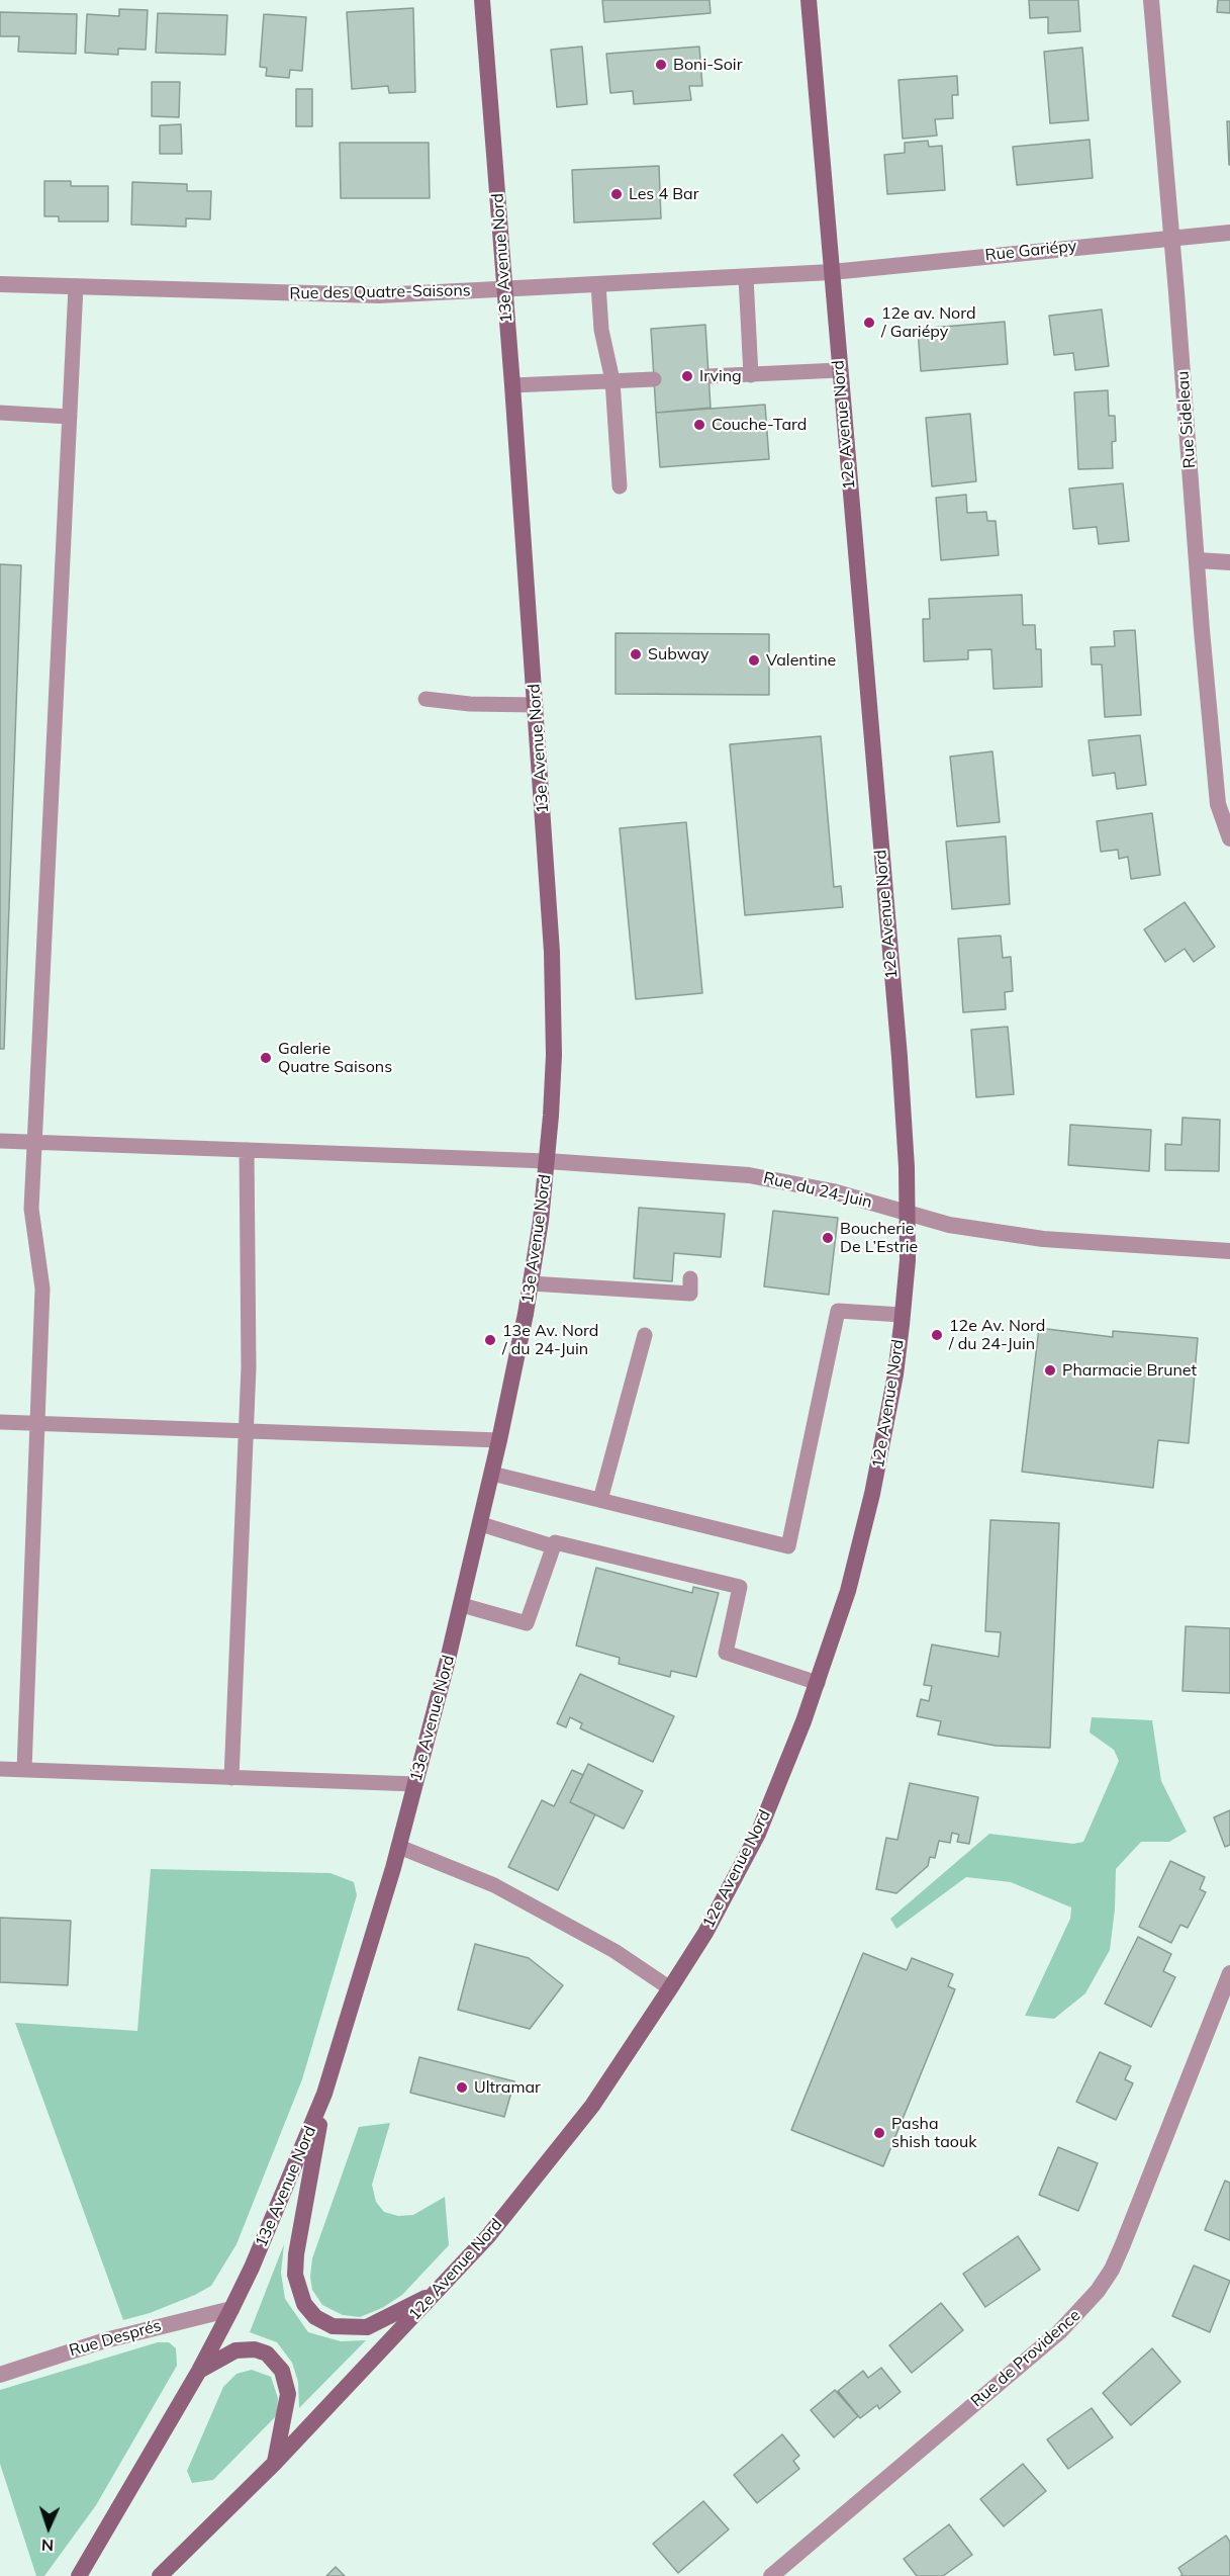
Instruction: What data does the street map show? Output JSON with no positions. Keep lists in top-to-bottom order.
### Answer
{
  "streets": {
    "main road": ["13e Avenue Nord", "12e Avenue Nord"],
    "street": [
      "Rue Gariépy",
      "Rue des Quatre-Saisons",
      "Rue Sideleau",
      "Rue du 24-Juin",
      "Rue Després",
      "Rue de Providence"
    ]
  },
  "crossings": [
    ["Rue Gariépy", "Rue des Quatre-Saisons"],
    ["Rue Gariépy", "Rue Sideleau"],
    ["Rue Gariépy", "12e Avenue Nord"],
    ["13e Avenue Nord", "Rue des Quatre-Saisons"],
    ["13e Avenue Nord", "Rue du 24-Juin"],
    ["13e Avenue Nord", "Rue Després"],
    ["Rue des Quatre-Saisons", "12e Avenue Nord"],
    ["12e Avenue Nord", "Rue du 24-Juin"]
  ],
  "places": [
    "Boni-Soir",
    "Les 4 Bar",
    "12e av. Nord / Gariépy",
    "Irving",
    "Couche-Tard",
    "Subway",
    "Valentine",
    "Galerie Quatre Saisons",
    "Boucherie De L’Estrie",
    "12e Av. Nord / du 24-Juin",
    "13e Av. Nord / du 24-Juin",
    "Pharmacie Brunet",
    "Ultramar",
    "Pasha shish taouk"
  ],
  "north": "bottom"
}
